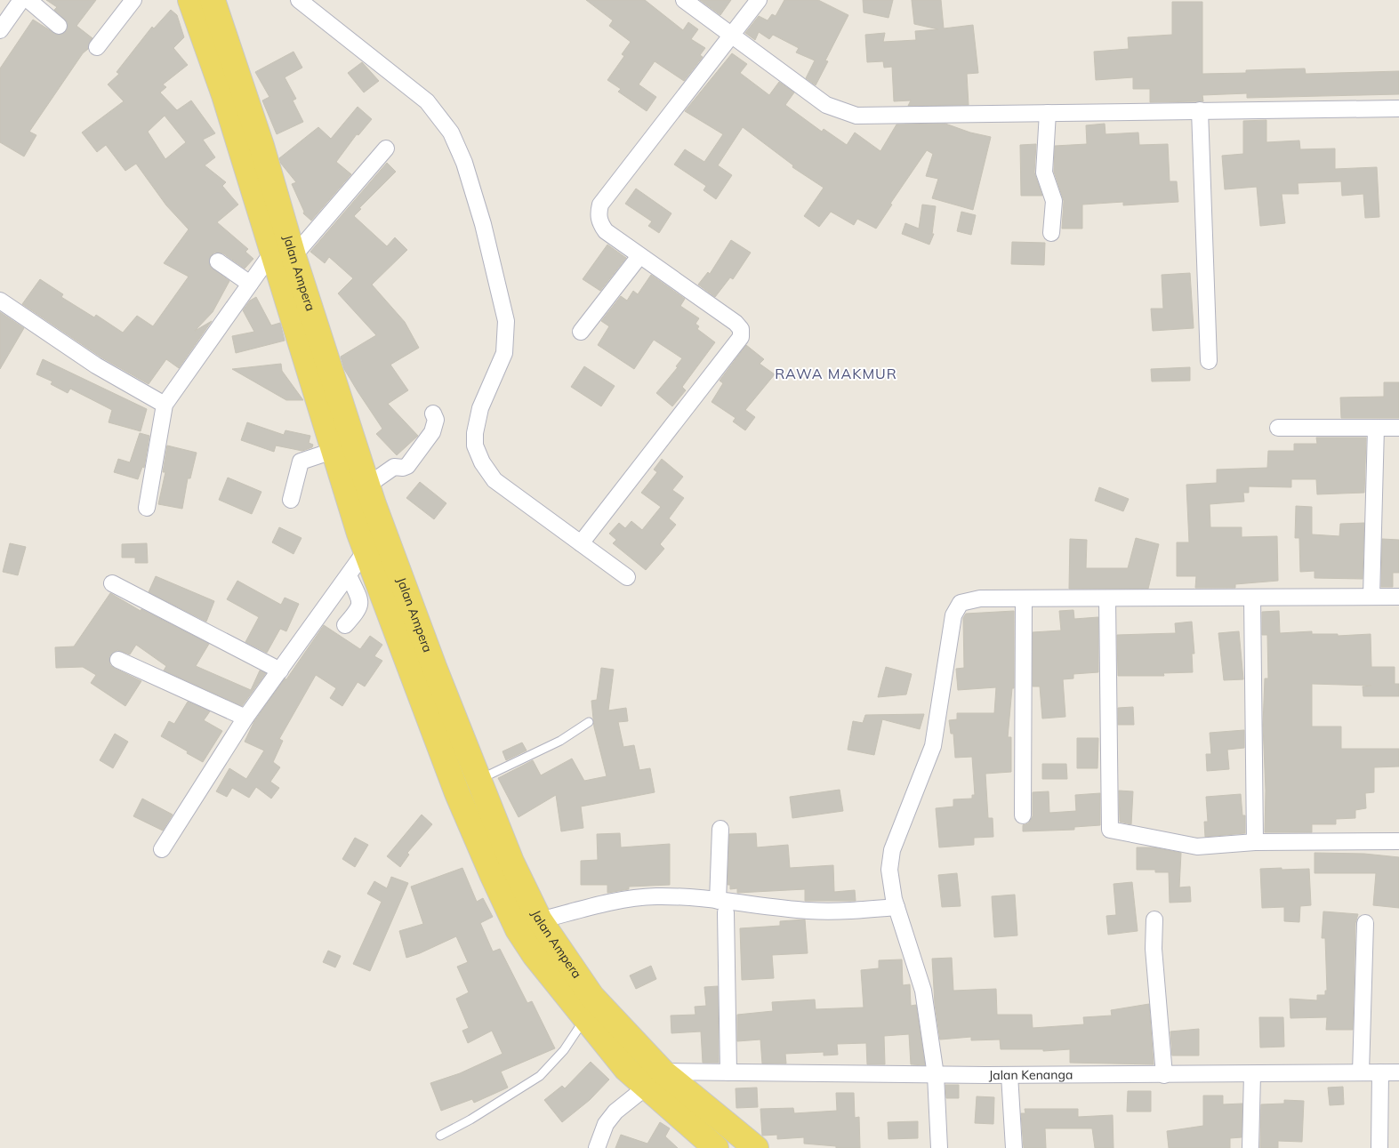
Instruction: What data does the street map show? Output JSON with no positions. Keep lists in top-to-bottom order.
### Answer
{
  "streets": {
    "main road": ["Jalan Ampera"],
    "street": ["Jalan Kenanga"]
  },
  "crossings": [
    ["Jalan Ampera", "Jalan Kenanga"]
  ],
  "districts": ["RAWA MAKMUR"]
}
